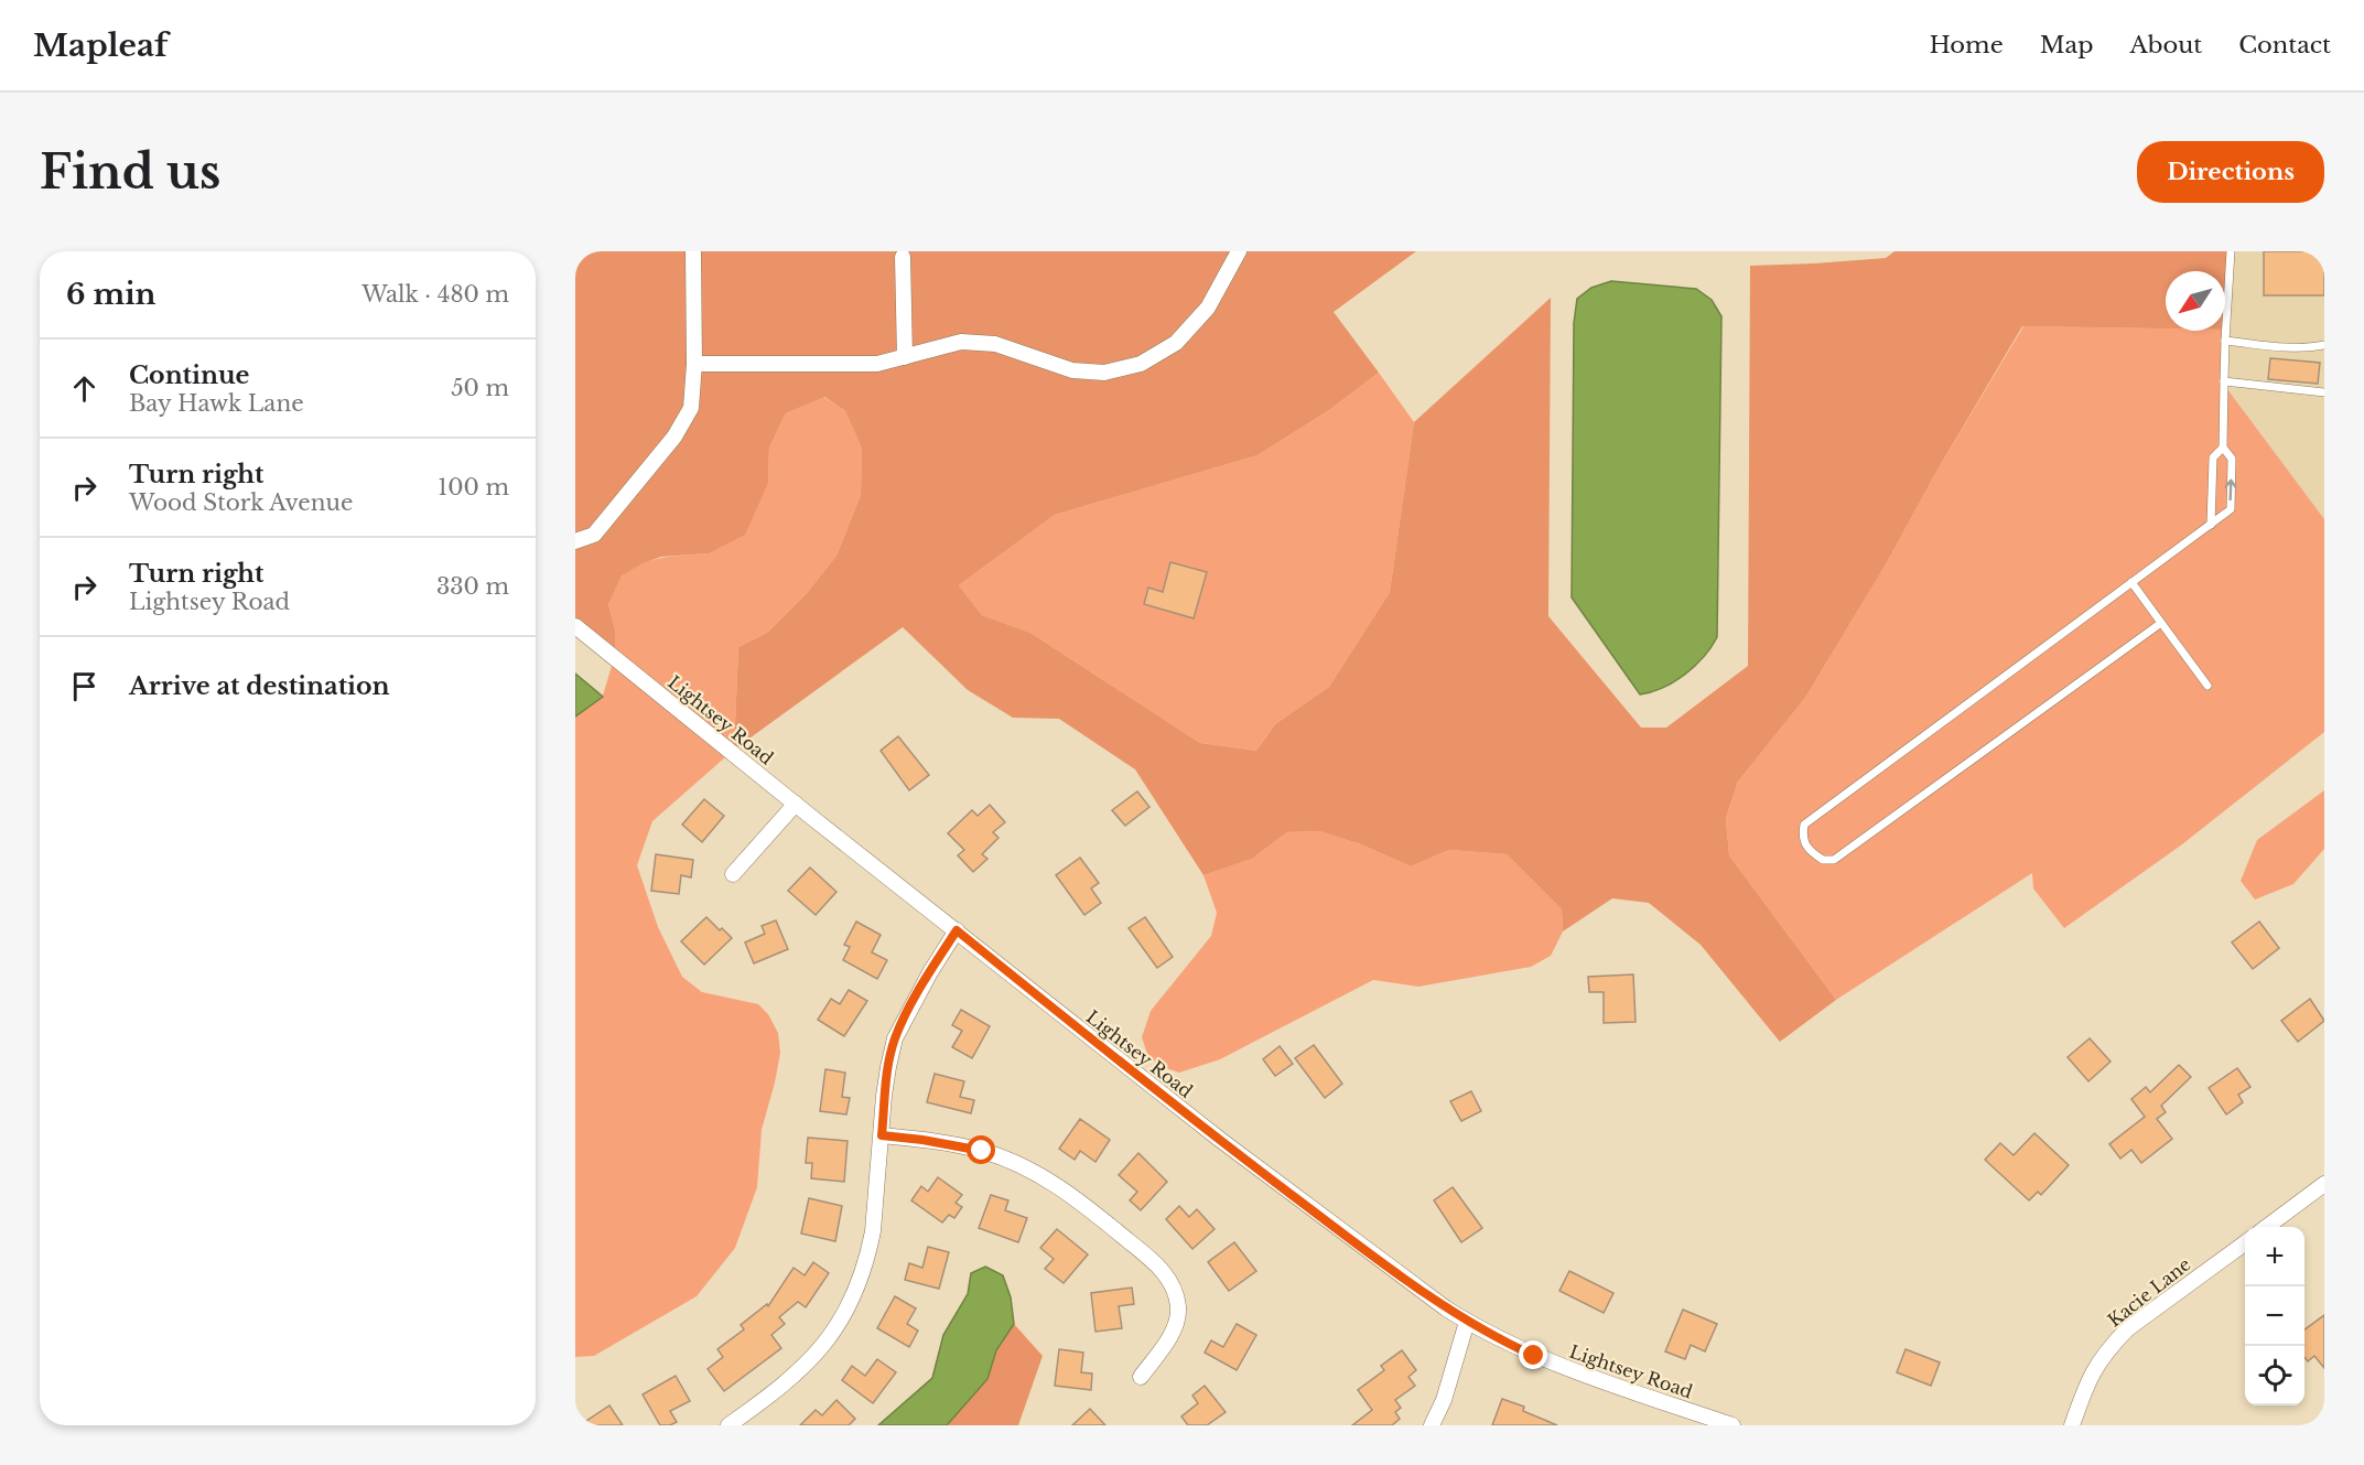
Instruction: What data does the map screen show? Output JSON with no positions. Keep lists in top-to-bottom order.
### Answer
{
  "streets": {
    "street": ["Lightsey Road", "Kacie Lane"]
  },
  "north": "bottom left",
  "page": {
    "header": "Mapleaf",
    "nav": [
      "Home",
      "Map",
      "About",
      "Contact"
    ],
    "buttons": "Directions",
    "title": "Find us",
    "heading": ["6 min", "Walk · 480 m"],
    "list": [
      ["Continue", "Bay Hawk Lane", "50 m"],
      ["Turn right", "Wood Stork Avenue", "100 m"],
      ["Turn right", "Lightsey Road", "330 m"],
      "Arrive at destination"
    ],
    "map_buttons": ["+", "−"]
  }
}
